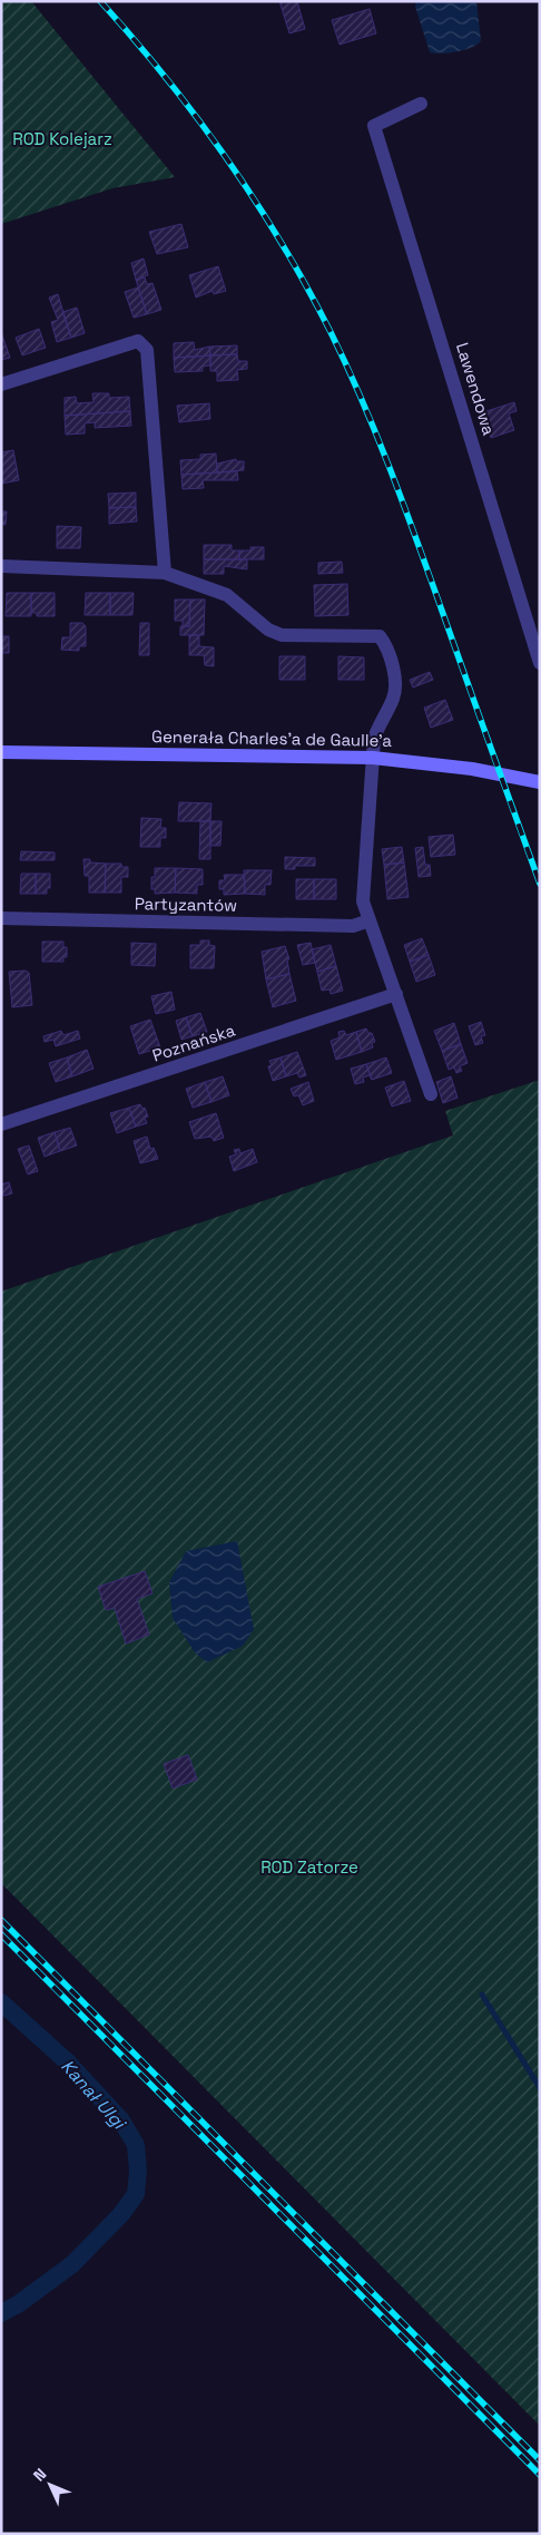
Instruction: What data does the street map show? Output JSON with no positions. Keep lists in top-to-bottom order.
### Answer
{
  "streets": {
    "main road": ["Generała Charles'a de Gaulle'a"],
    "street": ["Lawendowa", "Partyzantów", "Poznańska"]
  },
  "water": ["Kanał Ulgi"],
  "parks": ["ROD Kolejarz", "ROD Zatorze"],
  "north": "top left"
}
